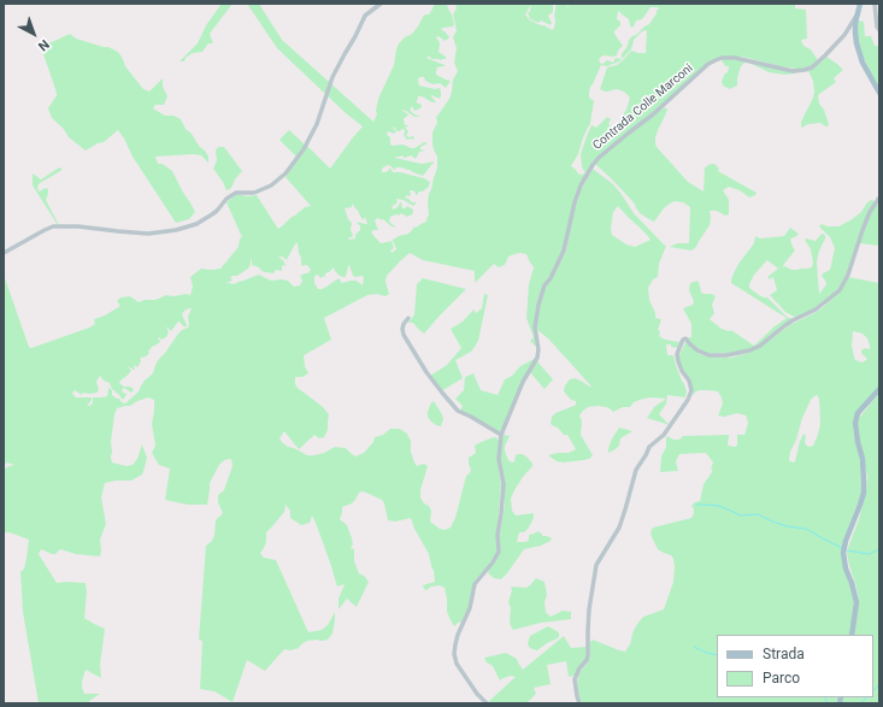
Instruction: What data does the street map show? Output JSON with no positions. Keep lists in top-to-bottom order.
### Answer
{
  "streets": {
    "street": ["Contrada Colle Marconi"]
  },
  "legend": ["Strada", "Parco"],
  "north": "bottom right"
}
